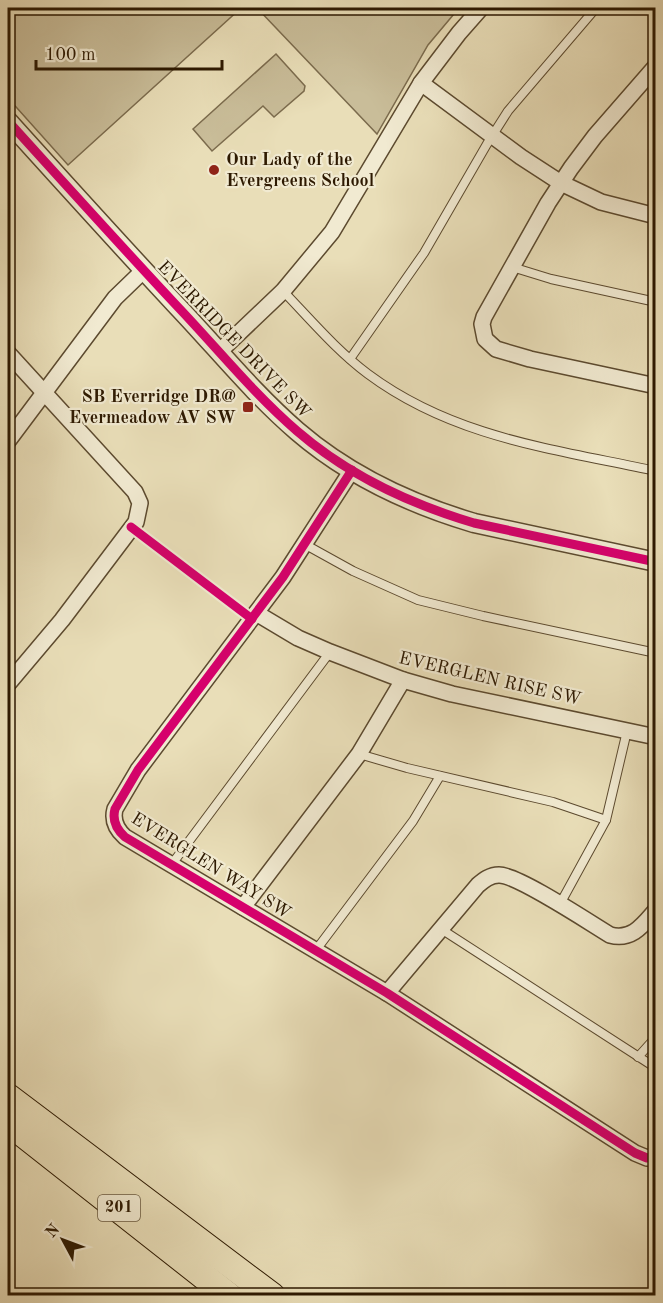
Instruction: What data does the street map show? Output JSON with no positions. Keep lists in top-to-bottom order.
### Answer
{
  "streets": {
    "highway": ["201"],
    "street": ["EVERRIDGE DRIVE SW", "EVERGLEN RISE SW", "EVERGLEN WAY SW"]
  },
  "crossings": [
    ["EVERRIDGE DRIVE SW", "EVERGLEN WAY SW"],
    ["EVERGLEN RISE SW", "EVERGLEN WAY SW"]
  ],
  "places": {
    "other": ["Our Lady of the Evergreens School"],
    "transit": ["SB Everridge DR@ Evermeadow AV SW"]
  },
  "scale_bar": "100 m",
  "north": "top left"
}
